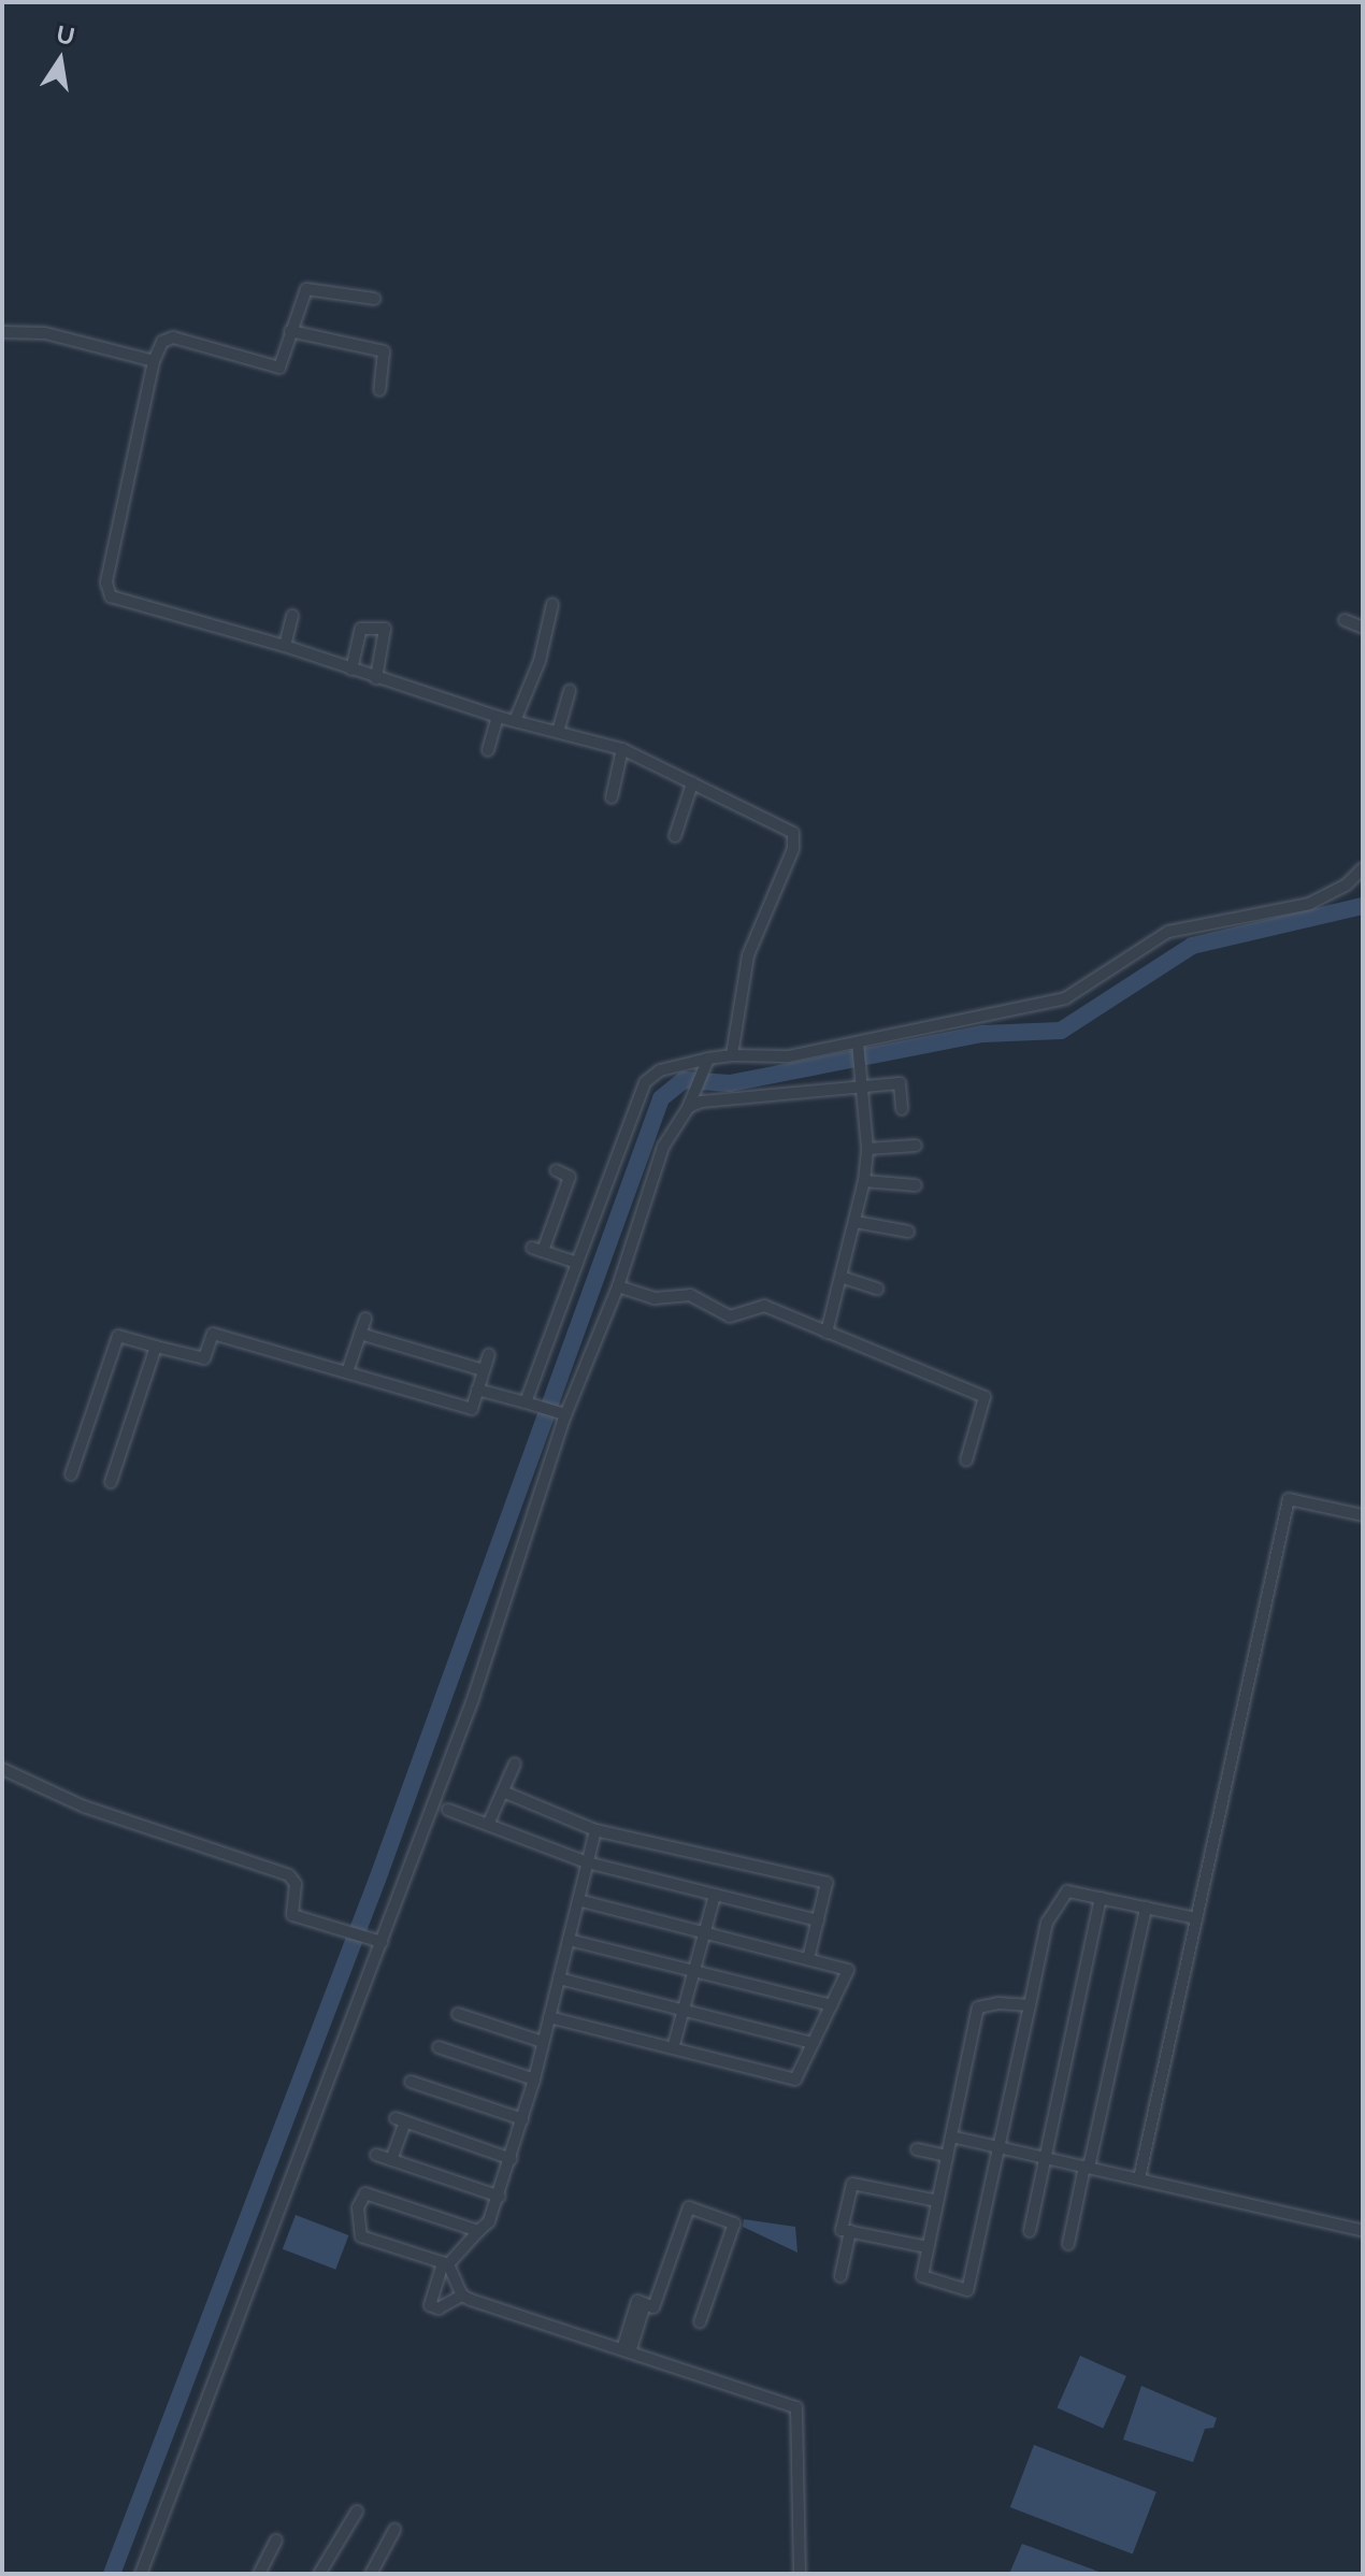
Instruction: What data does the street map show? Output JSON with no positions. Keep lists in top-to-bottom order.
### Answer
{
  "north": "top"
}
